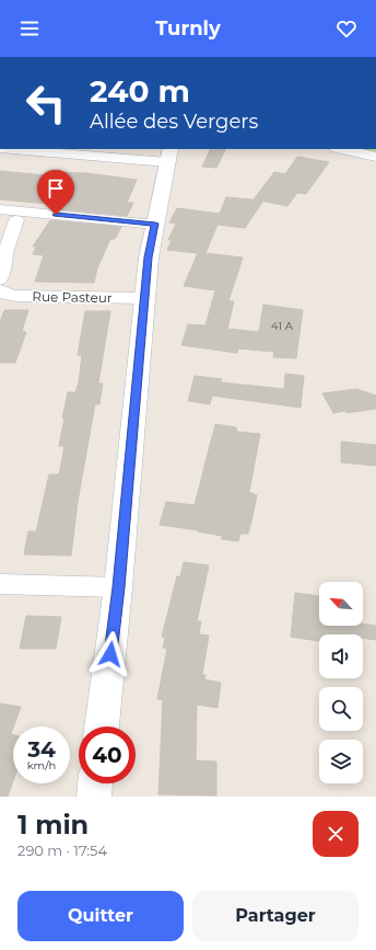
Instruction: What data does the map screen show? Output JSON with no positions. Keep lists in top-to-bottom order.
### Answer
{
  "streets": {
    "street": ["Rue Pasteur"]
  },
  "house_numbers": ["41 A"],
  "north": "top left",
  "page": {
    "header": "Turnly",
    "turn": ["240 m", "Allée des Vergers"],
    "speed": "34 km/h",
    "limit": "40",
    "heading": ["1 min", "290 m · 17:54"],
    "buttons": ["Quitter", "Partager"]
  }
}
